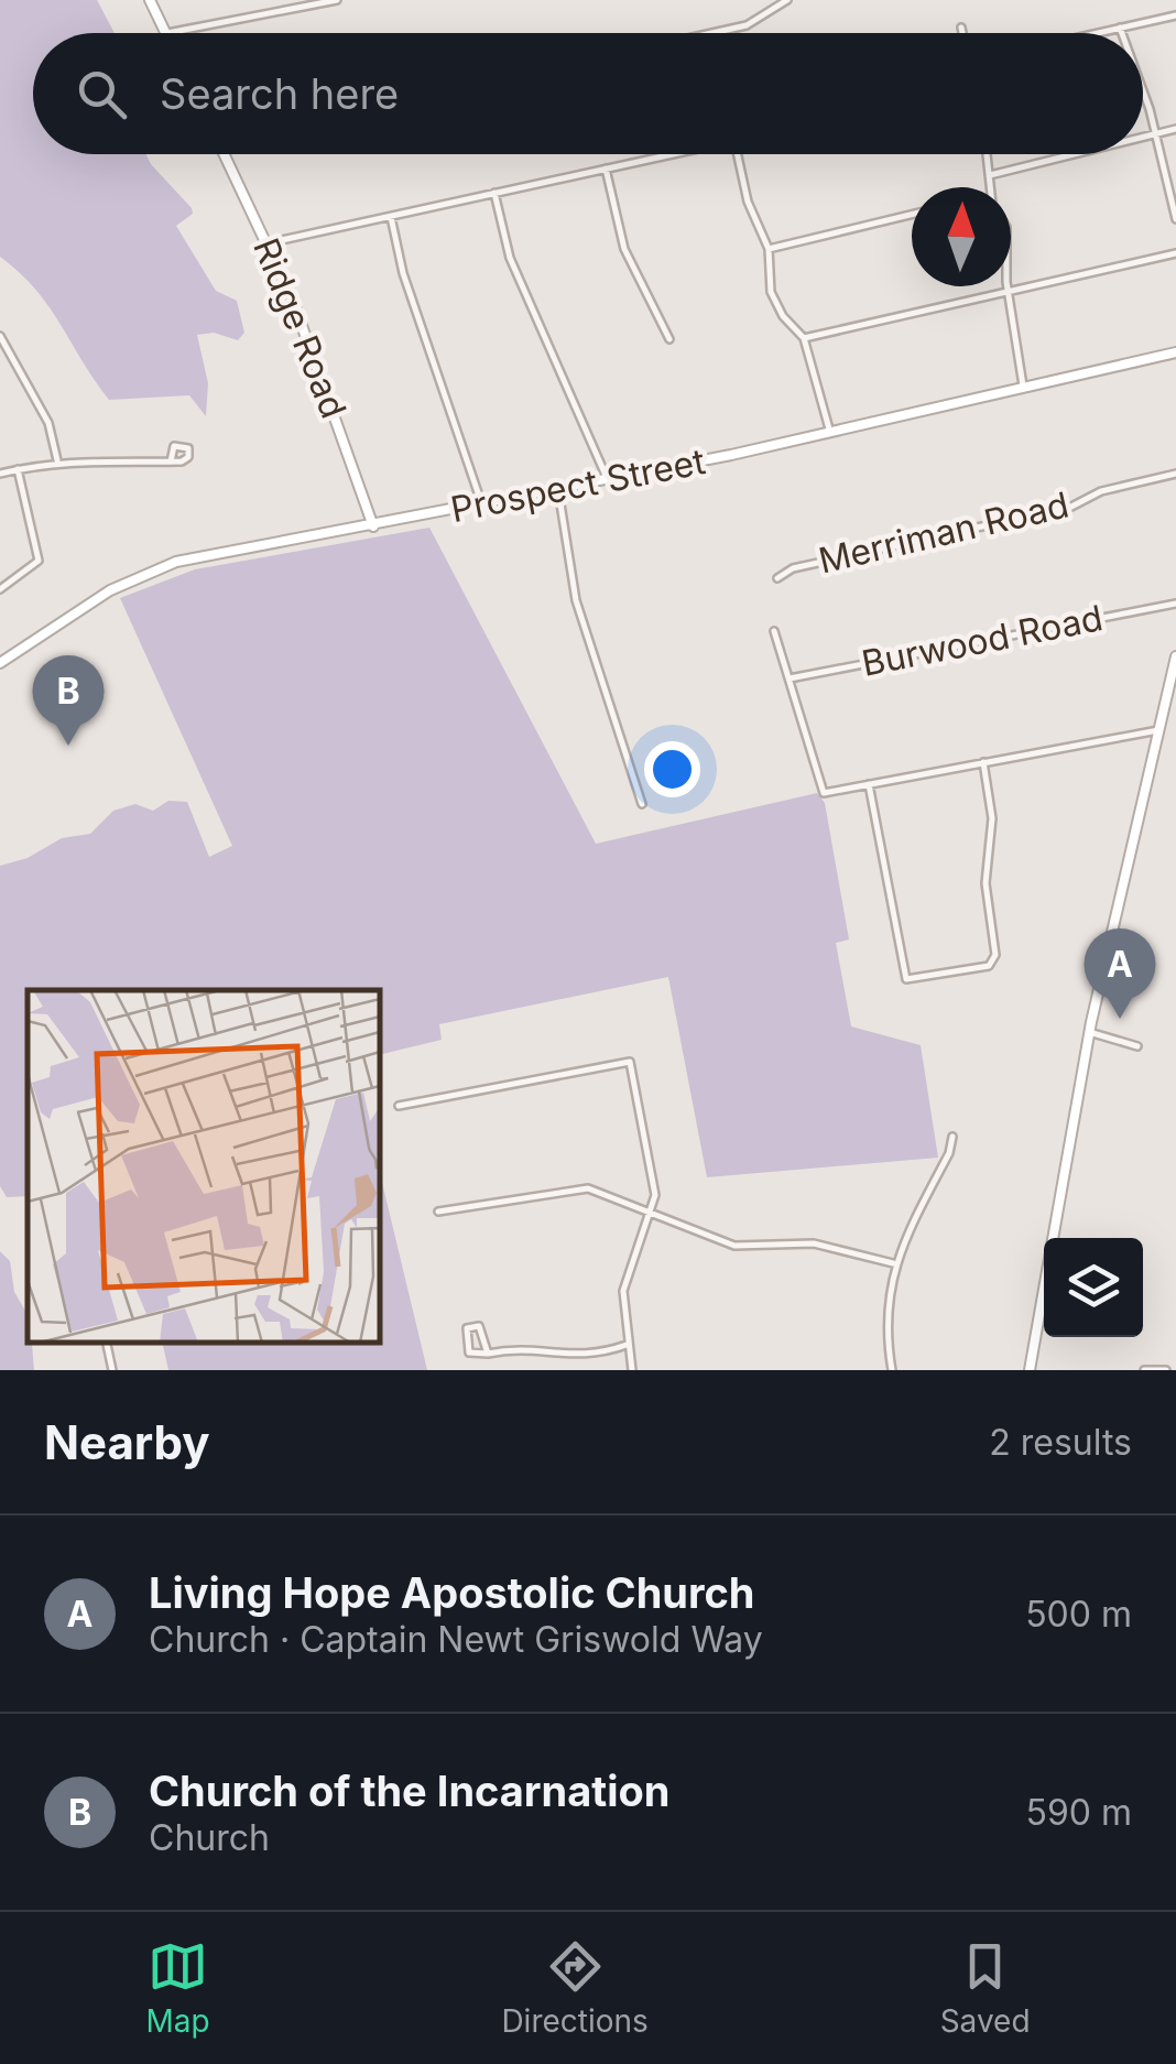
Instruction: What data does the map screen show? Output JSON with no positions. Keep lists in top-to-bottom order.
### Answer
{
  "streets": {
    "main road": ["Ridge Road", "Prospect Street"],
    "street": ["Merriman Road", "Burwood Road"]
  },
  "crossings": [
    ["Ridge Road", "Prospect Street"]
  ],
  "north": "top",
  "page": {
    "search": "Search here",
    "pins": ["B", "A"],
    "heading": ["Nearby", "2 results"],
    "list": [
      {
        "mark": "A",
        "name": "Living Hope Apostolic Church",
        "note": "Church · Captain Newt Griswold Way",
        "value": "500 m"
      },
      {
        "mark": "B",
        "name": "Church of the Incarnation",
        "note": "Church",
        "value": "590 m"
      }
    ],
    "nav": ["Map", "Directions", "Saved"]
  }
}
